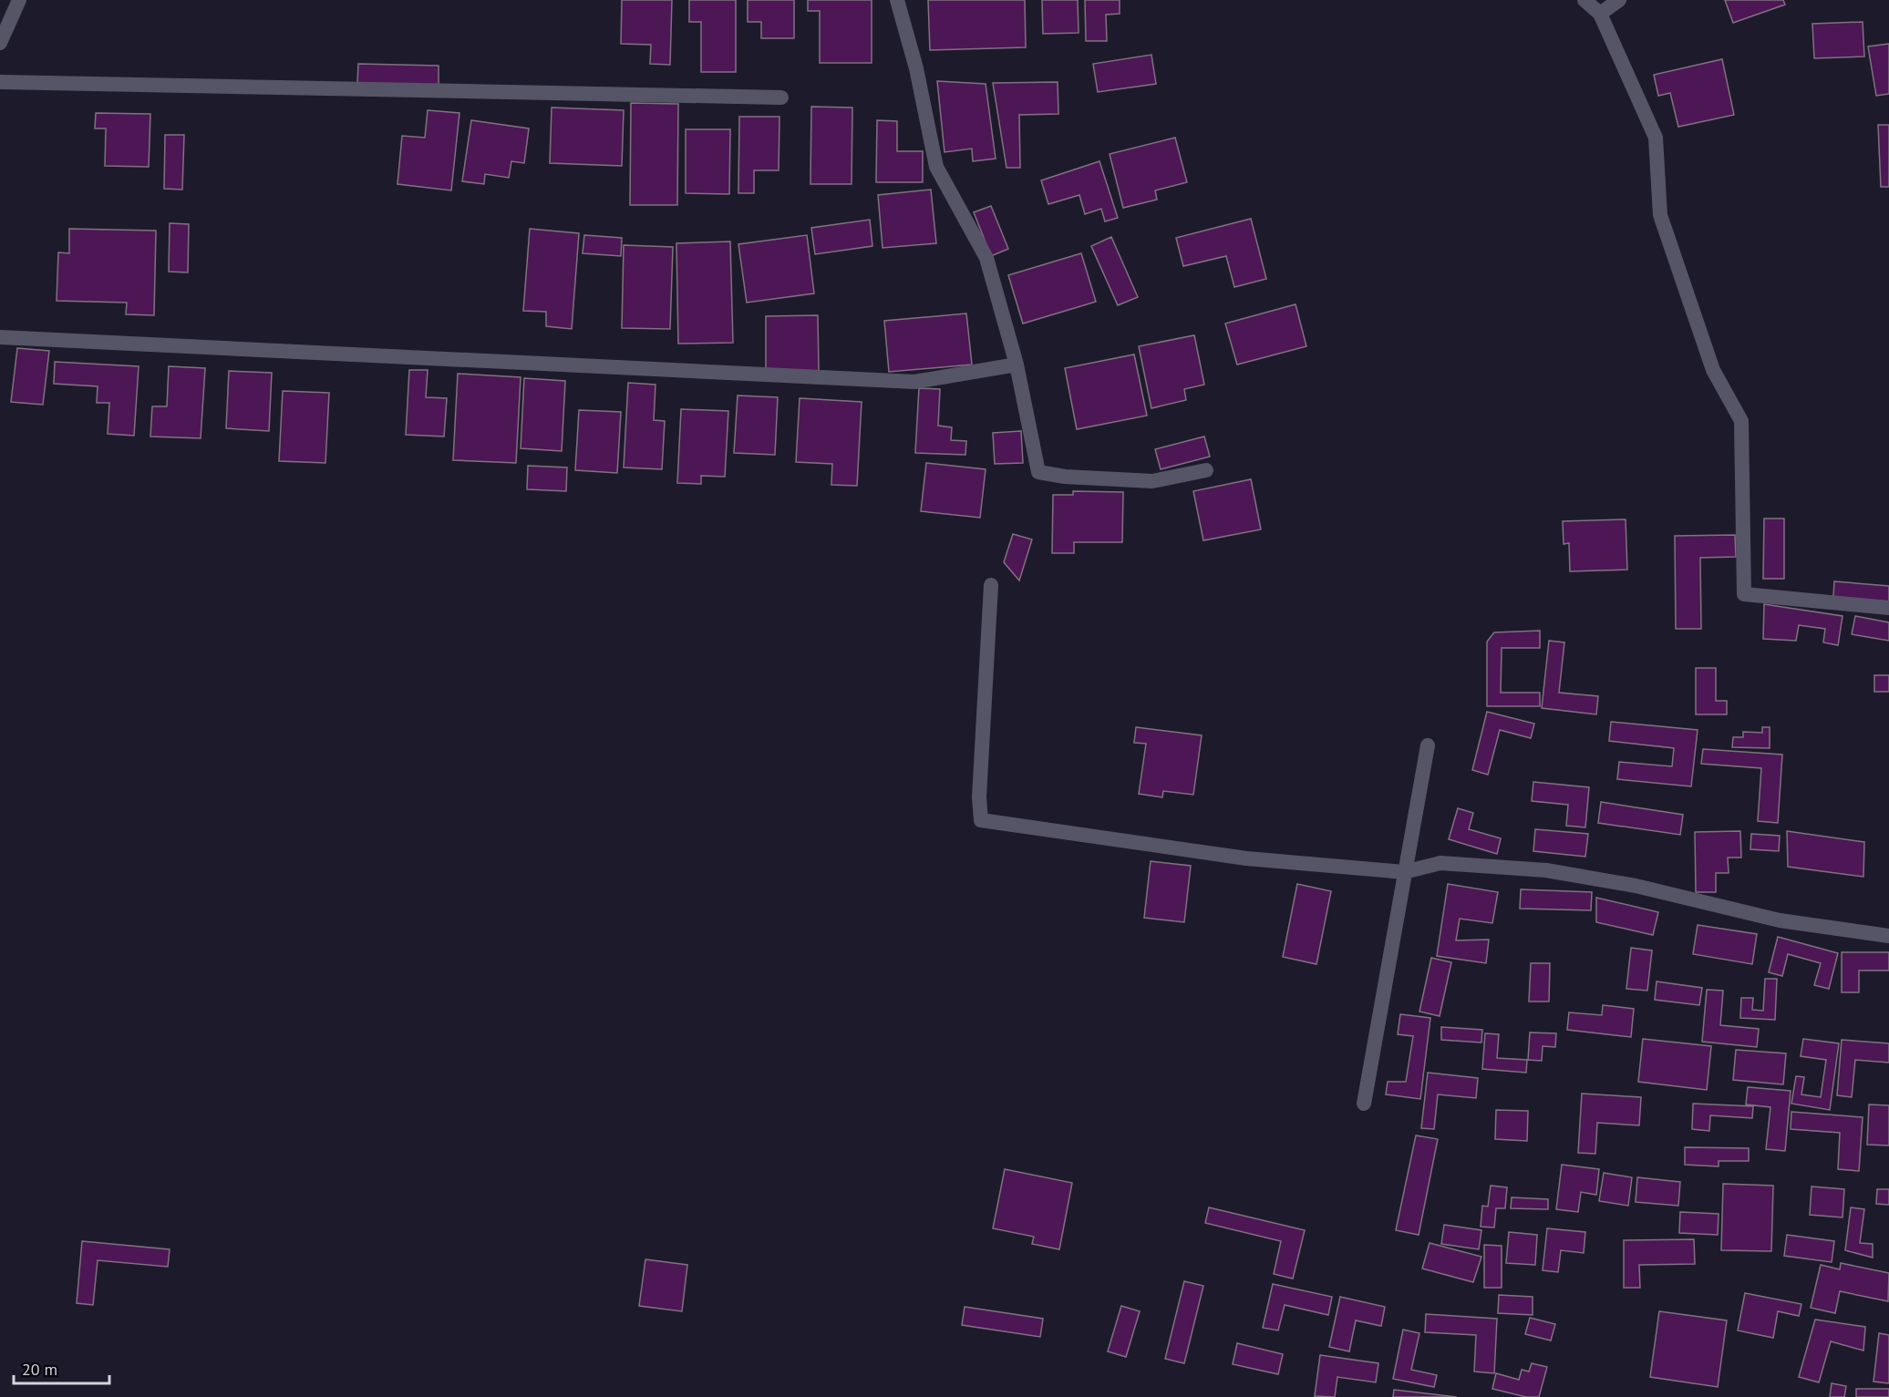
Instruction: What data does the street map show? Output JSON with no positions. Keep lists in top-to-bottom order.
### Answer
{
  "scale_bar": "20 m"
}
